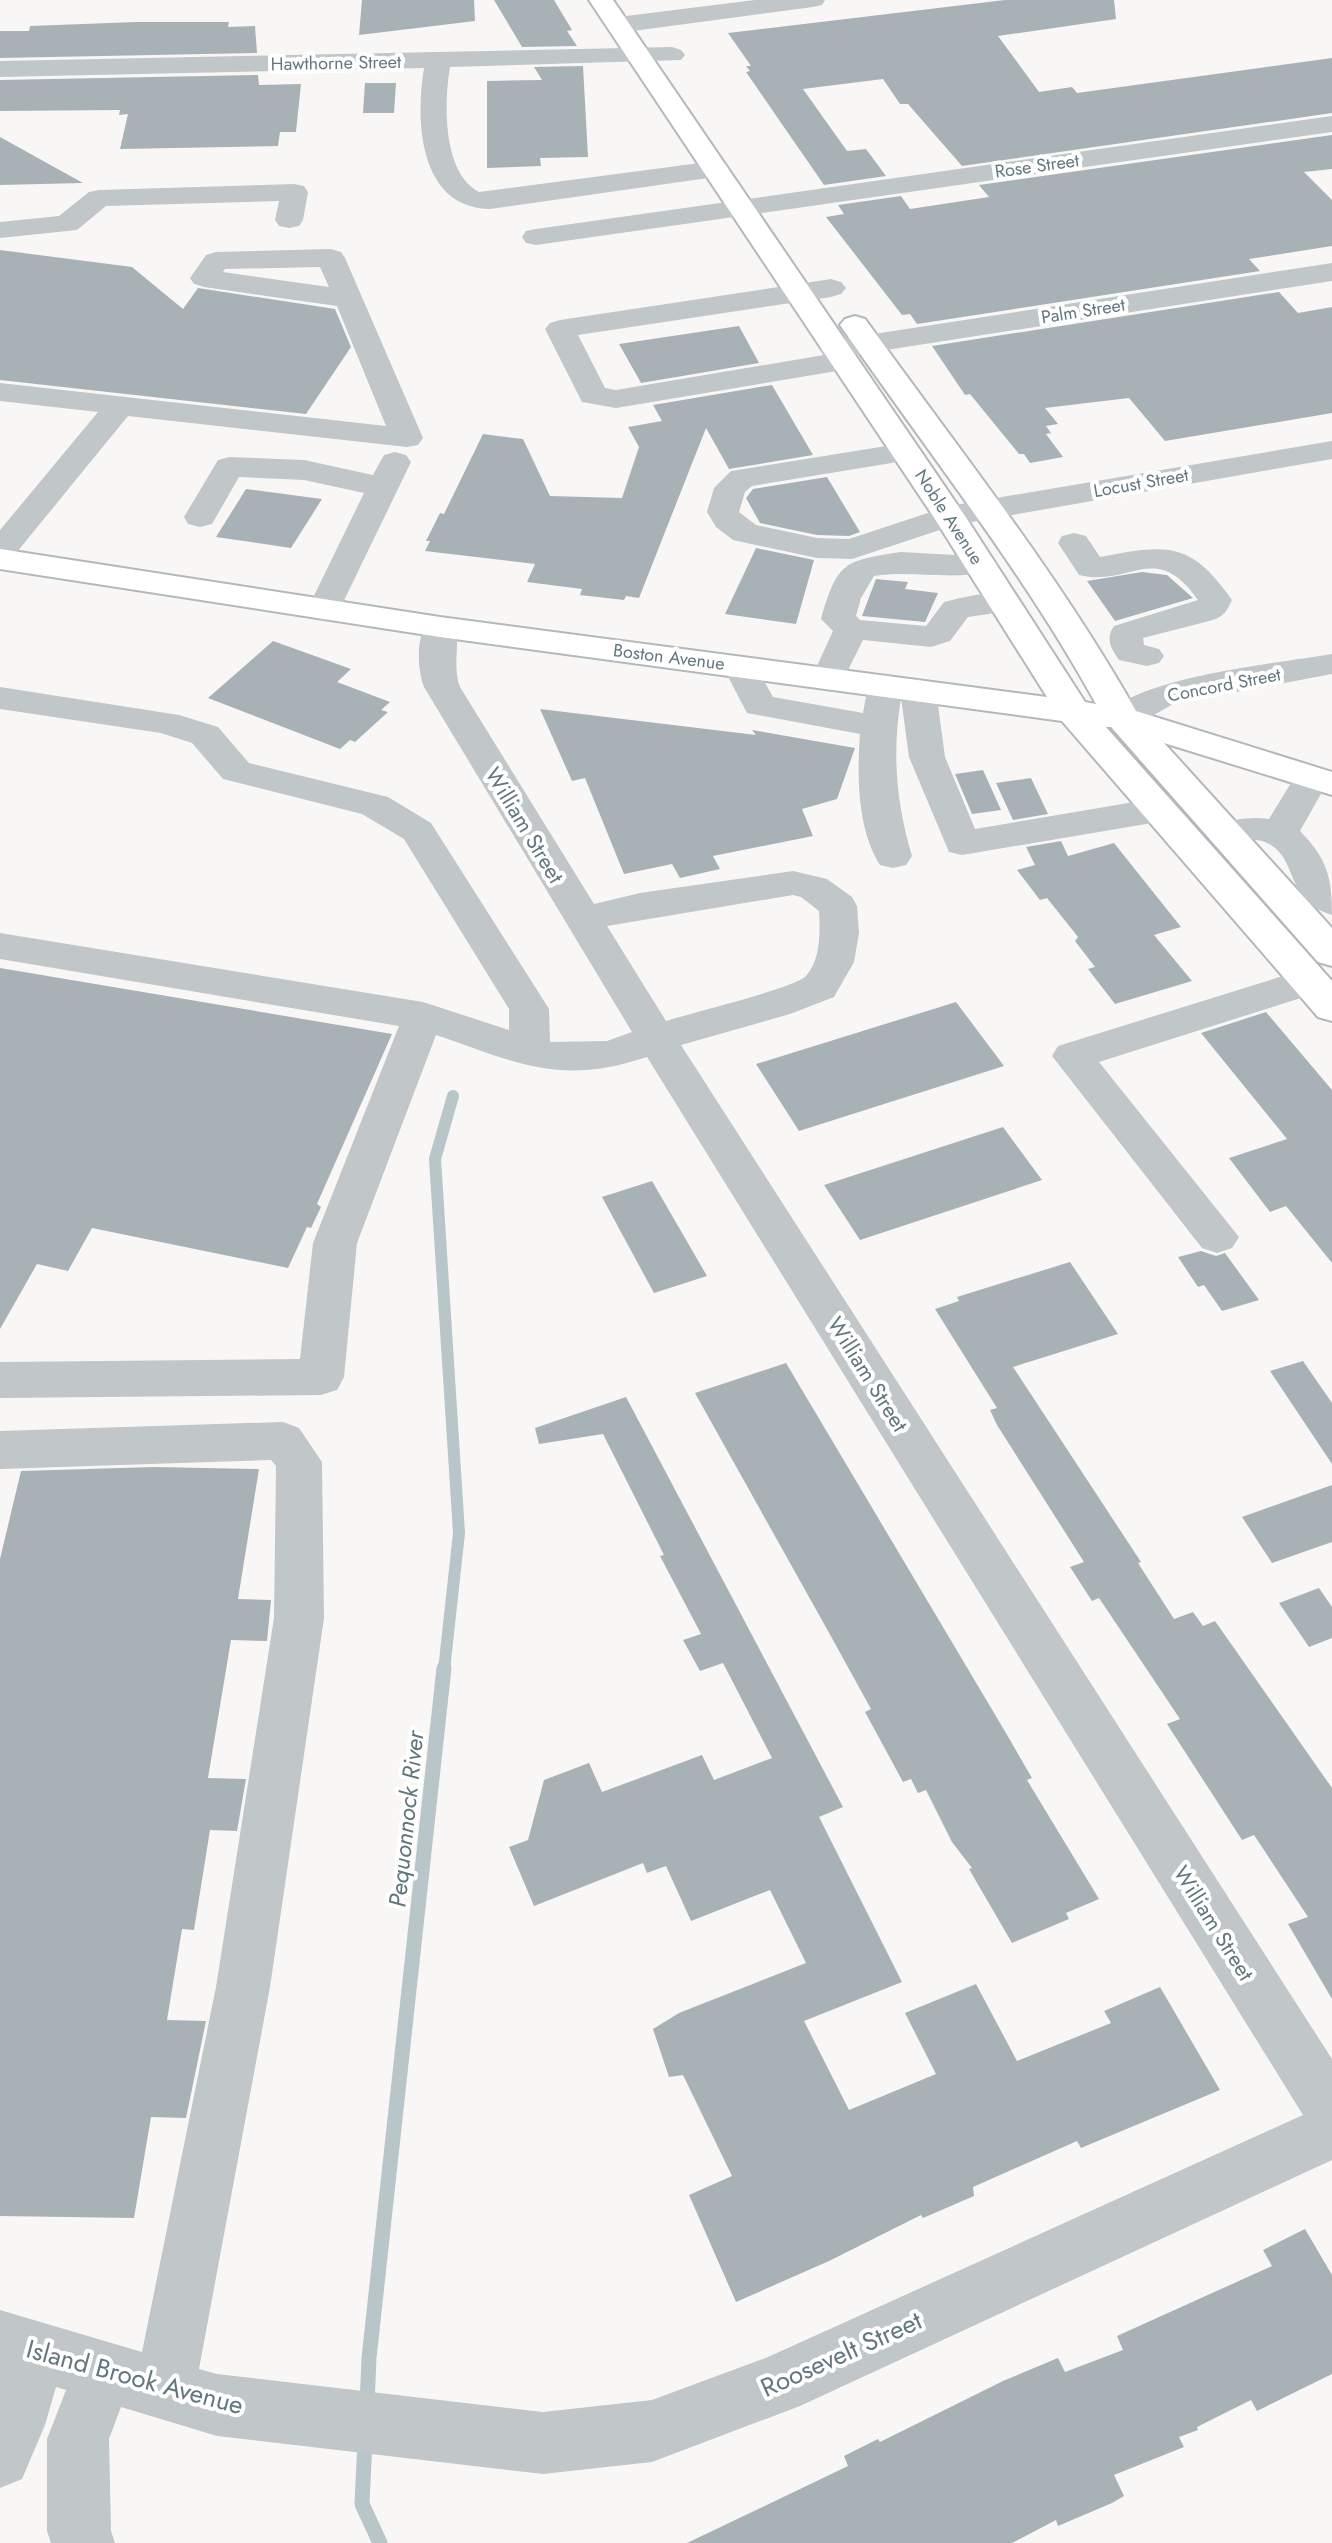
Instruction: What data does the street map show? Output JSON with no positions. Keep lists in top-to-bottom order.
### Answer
{
  "streets": {
    "main road": ["Noble Avenue", "Boston Avenue"],
    "street": [
      "Hawthorne Street",
      "Rose Street",
      "Palm Street",
      "Locust Street",
      "Concord Street",
      "William Street",
      "Roosevelt Street",
      "Island Brook Avenue"
    ]
  },
  "crossings": [
    ["Hawthorne Street", "Noble Avenue"],
    ["Rose Street", "Noble Avenue"],
    ["Palm Street", "Noble Avenue"],
    ["Locust Street", "Noble Avenue"],
    ["Noble Avenue", "Boston Avenue"],
    ["Noble Avenue", "Concord Street"],
    ["Boston Avenue", "Concord Street"],
    ["Boston Avenue", "William Street"],
    ["Roosevelt Street", "Island Brook Avenue"]
  ],
  "water": ["Pequonnock River"]
}
